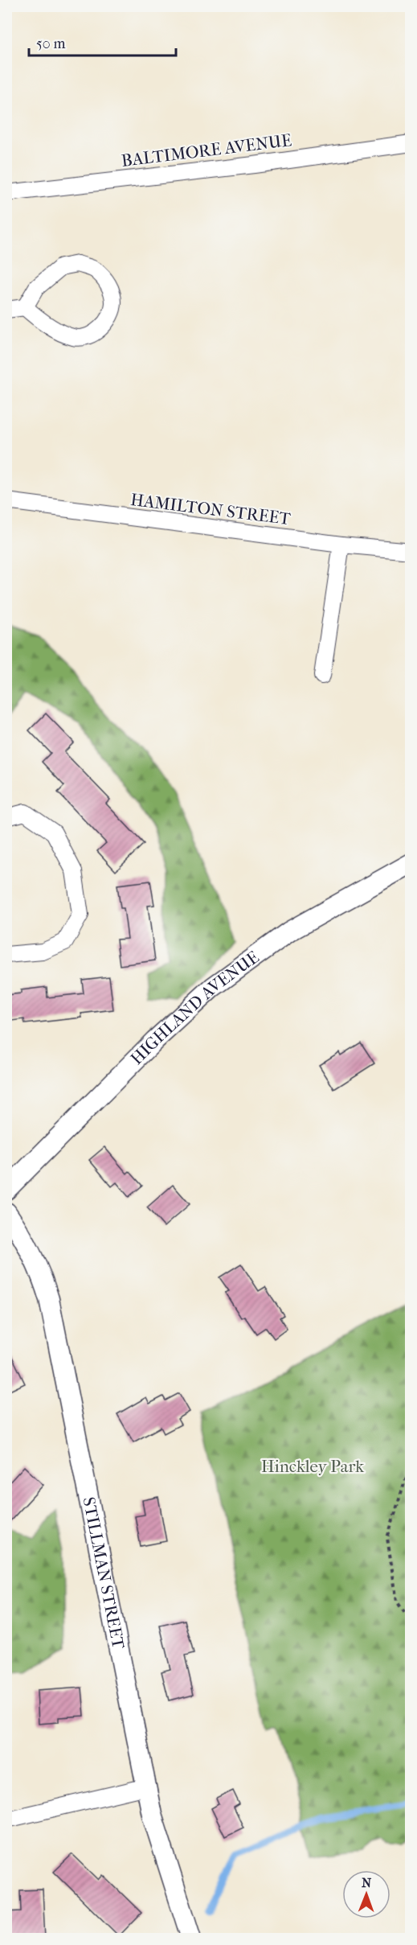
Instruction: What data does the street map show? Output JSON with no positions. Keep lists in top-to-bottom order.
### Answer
{
  "streets": {
    "street": [
      "BALTIMORE AVENUE",
      "HAMILTON STREET",
      "HIGHLAND AVENUE",
      "STILLMAN STREET"
    ]
  },
  "parks": ["Hinckley Park"],
  "scale_bar": "50 m",
  "north": "top"
}
